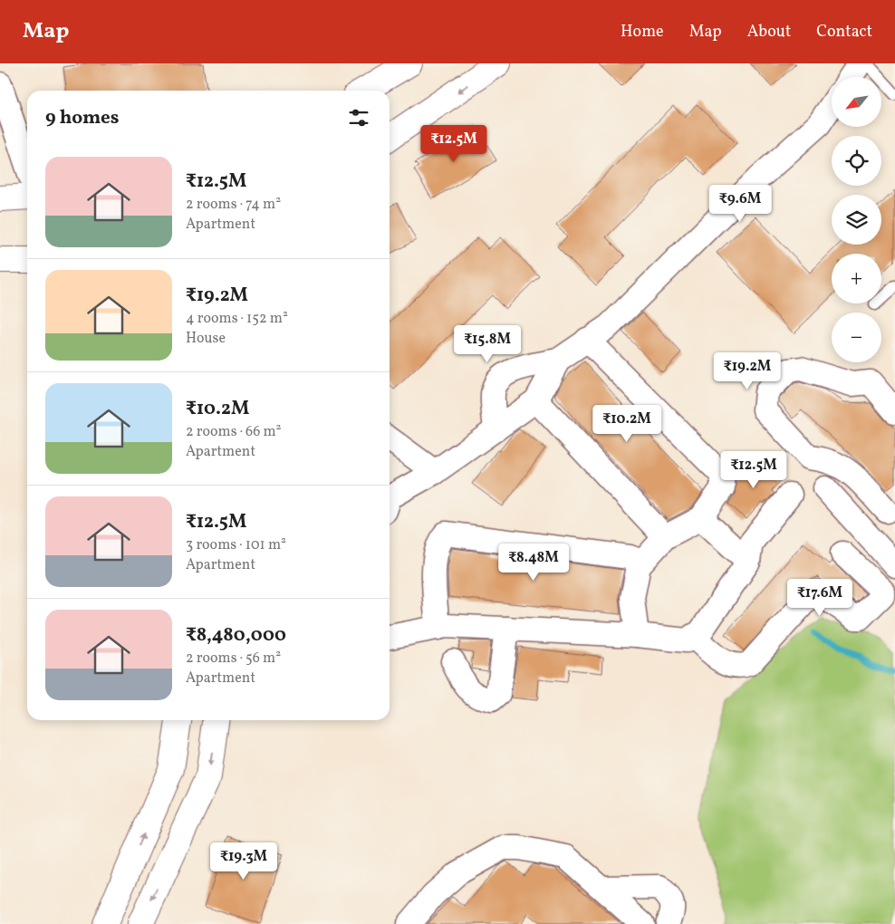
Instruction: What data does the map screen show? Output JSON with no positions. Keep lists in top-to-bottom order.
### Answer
{
  "north": "bottom left",
  "page": {
    "header": "Map",
    "nav": [
      "Home",
      "Map",
      "About",
      "Contact"
    ],
    "map_buttons": ["+", "−"],
    "heading": "9 homes",
    "price": [
      "₹12.5M",
      "₹9.6M",
      "₹15.8M",
      "₹19.2M",
      "₹10.2M",
      "₹12.5M",
      "₹8.48M",
      "₹17.6M",
      "₹19.3M"
    ],
    "list": [
      {
        "name": "₹12.5M",
        "note": "2 rooms · 74 m² · Apartment"
      },
      {
        "name": "₹19.2M",
        "note": "4 rooms · 152 m² · House"
      },
      {
        "name": "₹10.2M",
        "note": "2 rooms · 66 m² · Apartment"
      },
      {
        "name": "₹12.5M",
        "note": "3 rooms · 101 m² · Apartment"
      },
      {
        "name": "₹8,480,000",
        "note": "2 rooms · 56 m² · Apartment"
      }
    ]
  }
}
